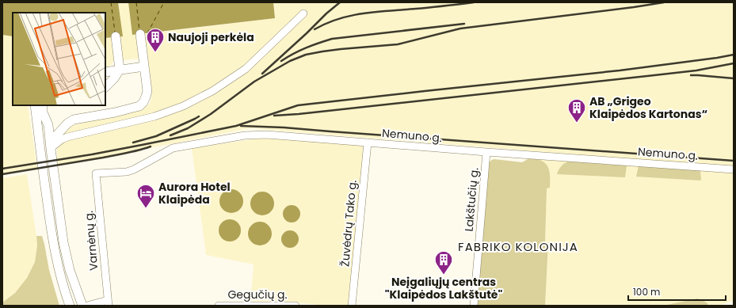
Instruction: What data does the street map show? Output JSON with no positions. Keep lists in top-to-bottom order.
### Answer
{
  "streets": {
    "street": [
      "Nemuno g.",
      "Lakštučių g.",
      "Žuvėdrų Tako g.",
      "Varnėnų g.",
      "Gegučių g."
    ]
  },
  "crossings": [
    ["Nemuno g.", "Lakštučių g."],
    ["Nemuno g.", "Žuvėdrų Tako g."],
    ["Nemuno g.", "Varnėnų g."]
  ],
  "districts": ["FABRIKO KOLONIJA"],
  "places": {
    "building": ["Naujoji perkėla", "AB „Grigeo Klaipėdos Kartonas“", "Neįgaliųjų centras \"Klaipėdos Lakštutė\""],
    "hotel": ["Aurora Hotel Klaipėda"]
  },
  "scale_bar": "100 m"
}
